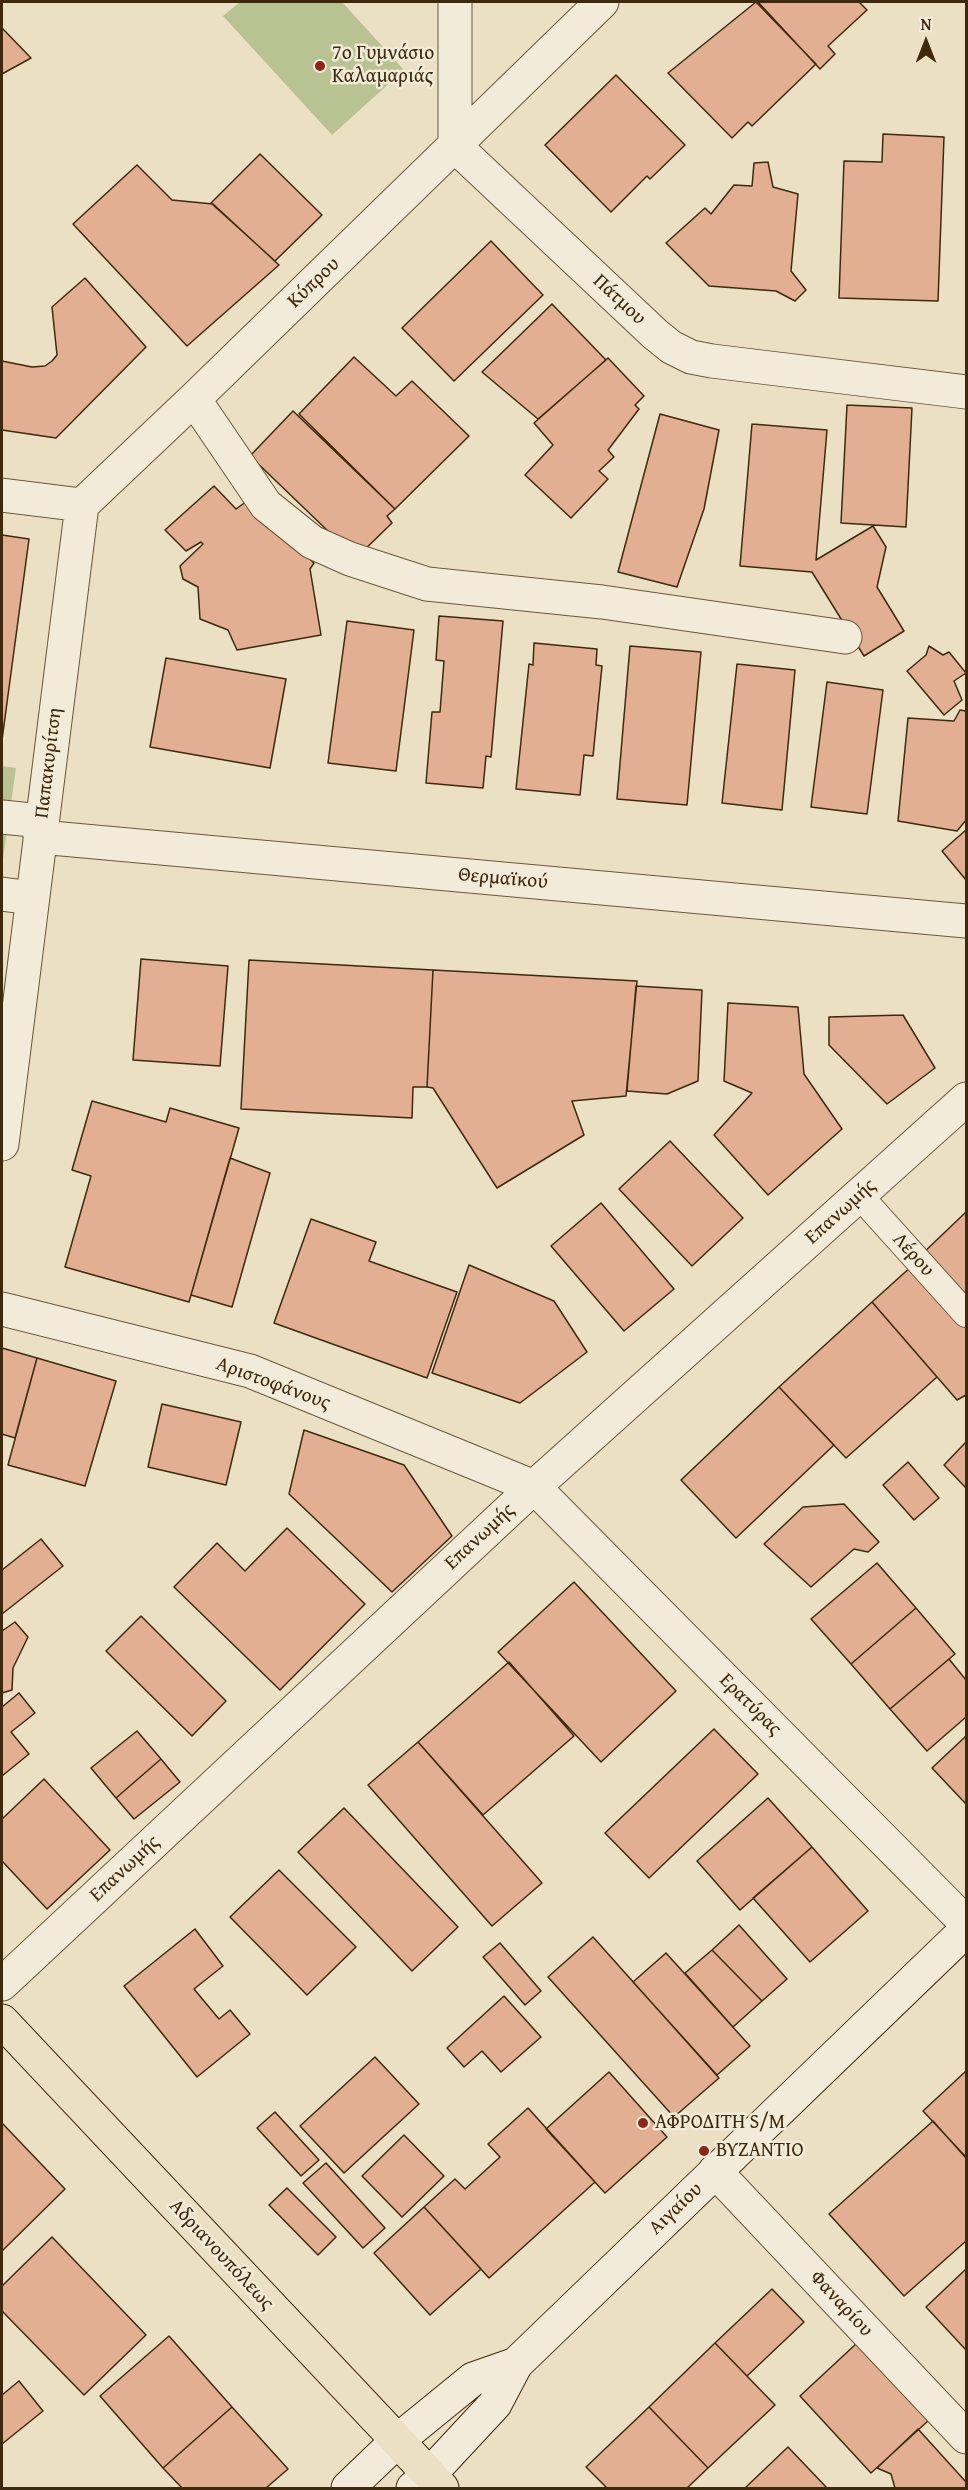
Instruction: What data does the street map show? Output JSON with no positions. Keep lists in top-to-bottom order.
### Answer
{
  "streets": {
    "main road": ["Αδριανουπόλεως"],
    "street": [
      "Κύπρου",
      "Πάτμου",
      "Παπακυρίτση",
      "Θερμαϊκού",
      "Επανωμής",
      "Αριστοφάνους",
      "Ερατύρας",
      "Αιγαίου",
      "Φαναρίου"
    ],
    "lane": ["Λέρου"]
  },
  "crossings": [
    ["Κύπρου", "Πάτμου"],
    ["Κύπρου", "Παπακυρίτση"],
    ["Παπακυρίτση", "Θερμαϊκού"],
    ["Επανωμής", "Λέρου"],
    ["Επανωμής", "Αριστοφάνους"],
    ["Επανωμής", "Ερατύρας"],
    ["Αριστοφάνους", "Ερατύρας"],
    ["Αιγαίου", "Αδριανουπόλεως"],
    ["Αιγαίου", "Φαναρίου"]
  ],
  "places": ["7ο Γυμνάσιο Καλαμαριάς", "ΑΦΡΟΔΙΤΗ S/M", "ΒΥΖΑΝΤΙΟ"],
  "north": "top"
}
